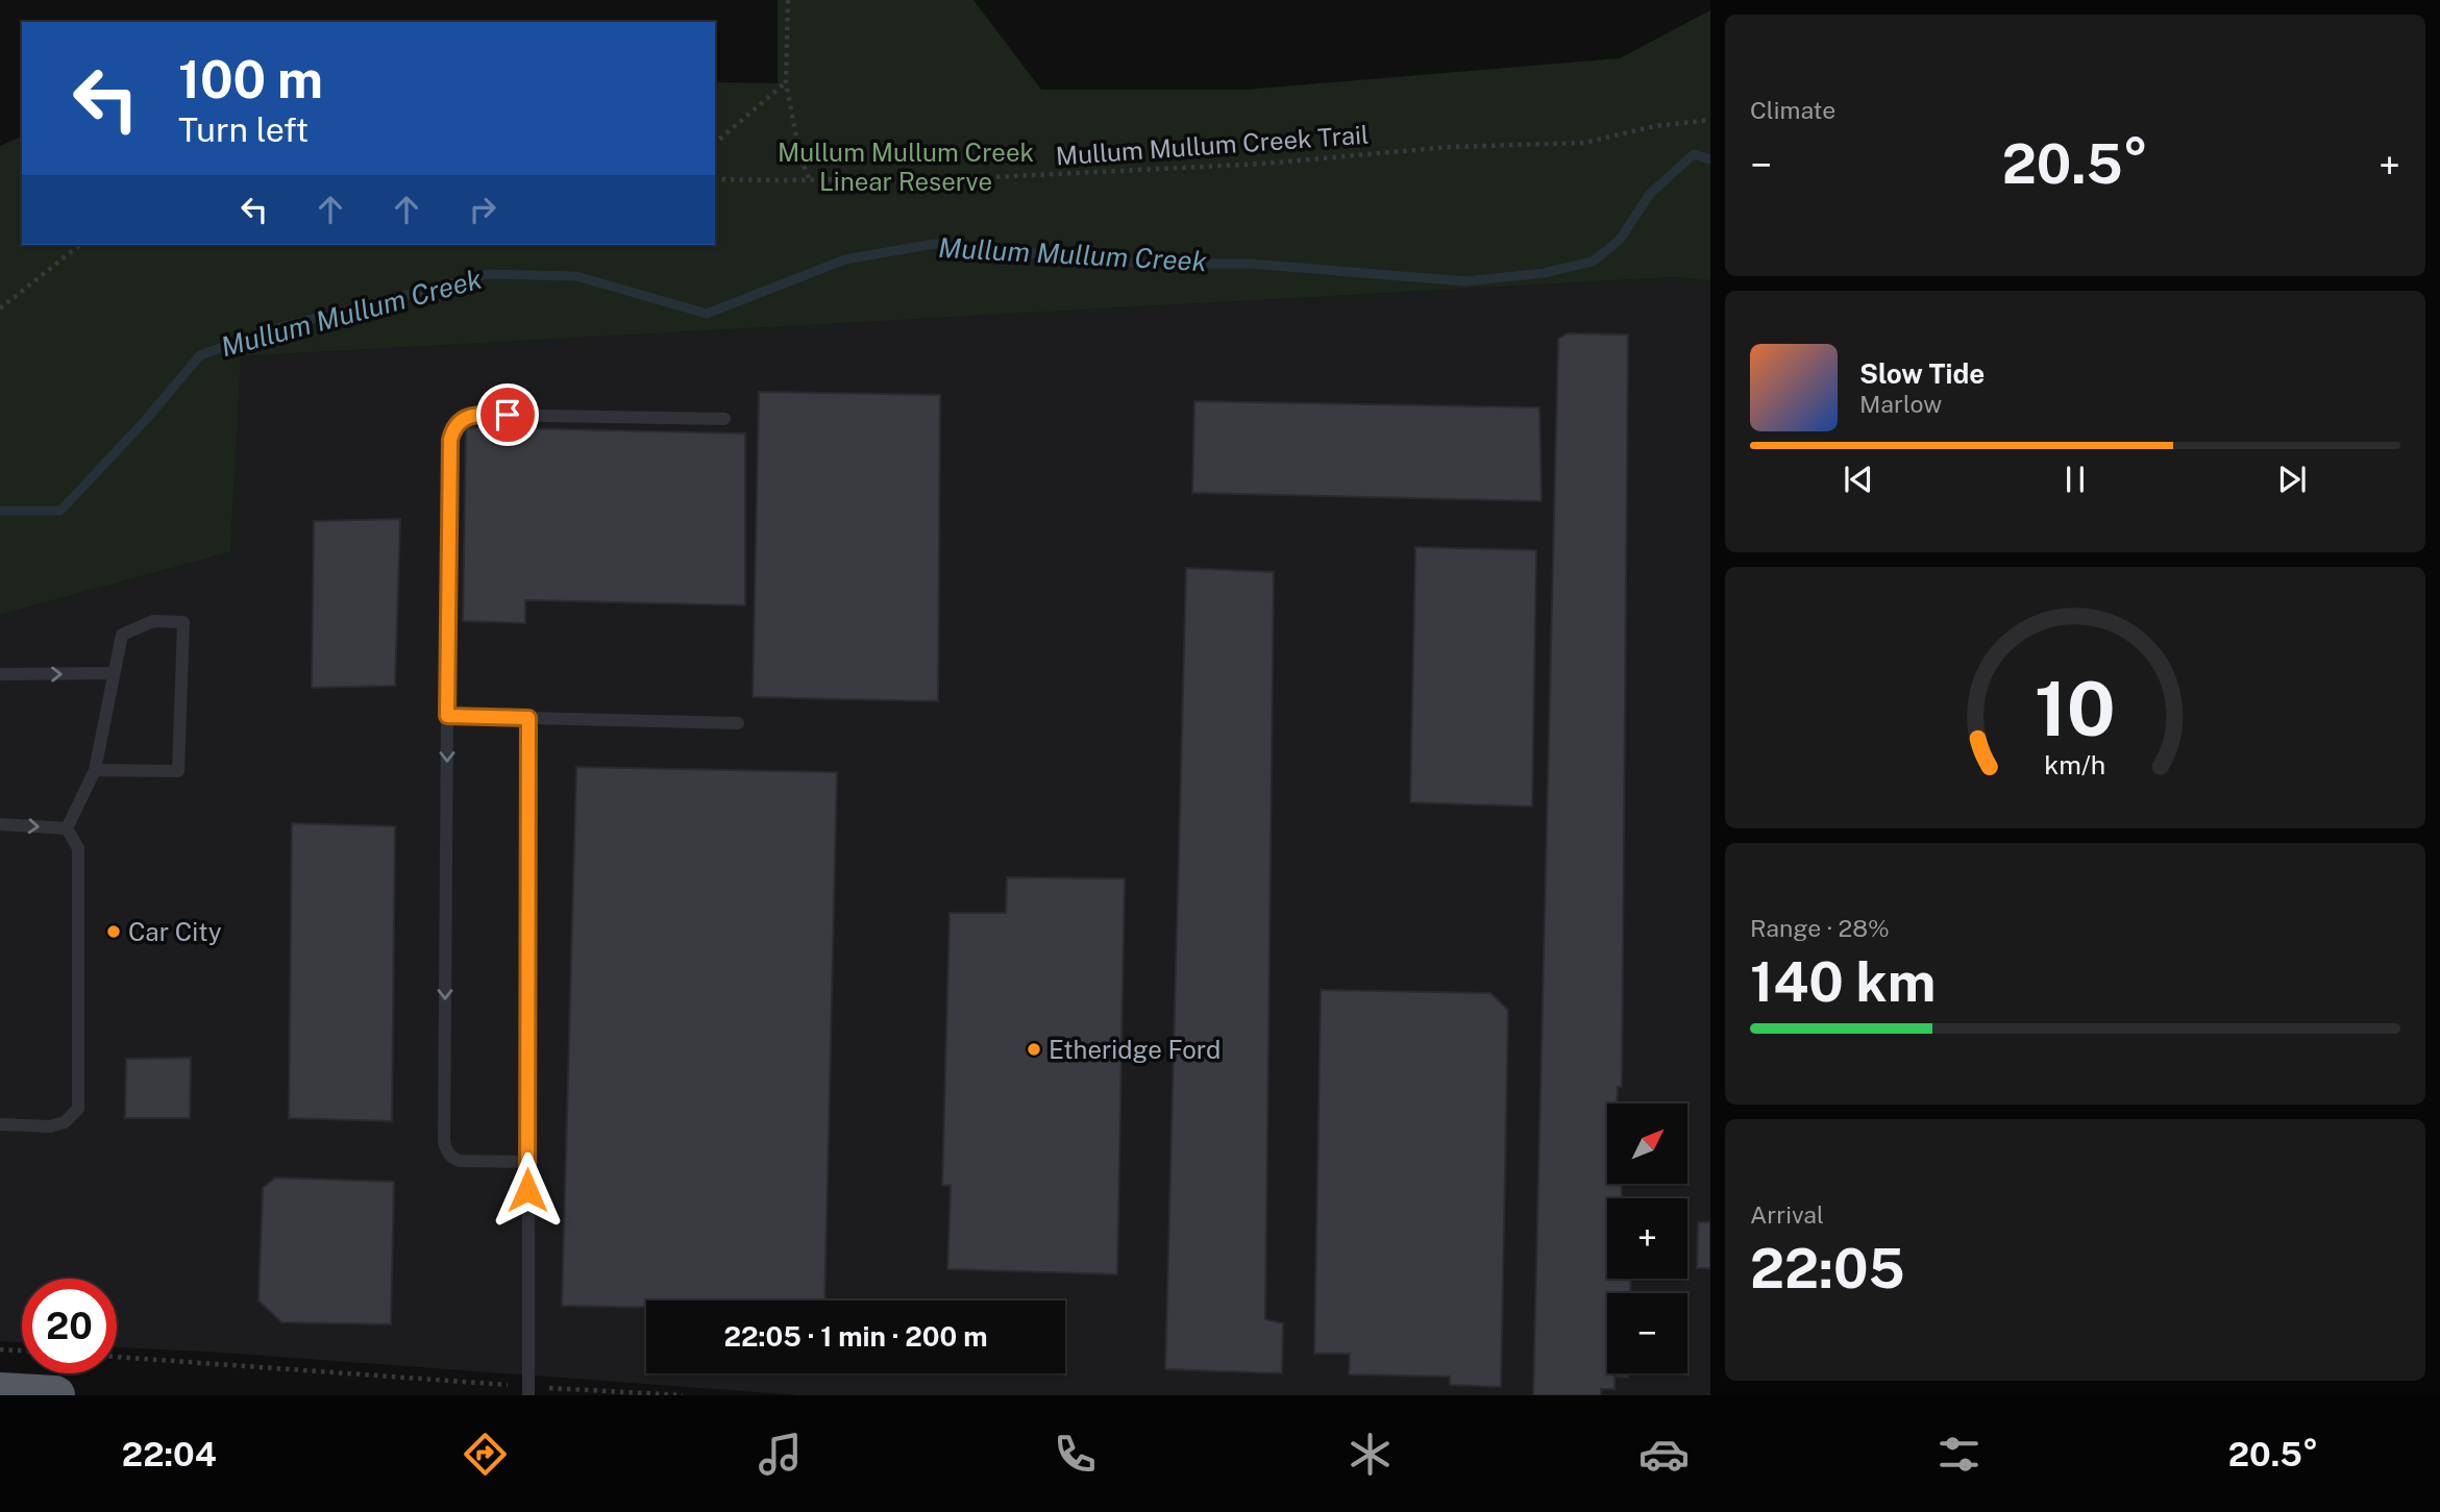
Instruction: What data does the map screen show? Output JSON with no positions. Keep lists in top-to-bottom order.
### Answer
{
  "streets": {
    "path": ["Mullum Mullum Creek Trail"]
  },
  "water": ["Mullum Mullum Creek"],
  "parks": ["Mullum Mullum Creek Linear Reserve"],
  "places": ["Car City", "Etheridge Ford"],
  "north": "top right",
  "page": {
    "tile": [
      "Climate",
      ["Range · 28%", "140 km"],
      ["Arrival", "22:05"]
    ],
    "turn": ["100 m", "Turn left"],
    "heat": ["−", "20.5°", "+"],
    "song": ["Slow Tide", "Marlow"],
    "map_buttons": ["+", "−"],
    "limit": "20",
    "trip": "22:05 · 1 min · 200 m",
    "tabs": ["22:04", "20.5°"],
    "gauge": ["10", "km/h"]
  }
}
